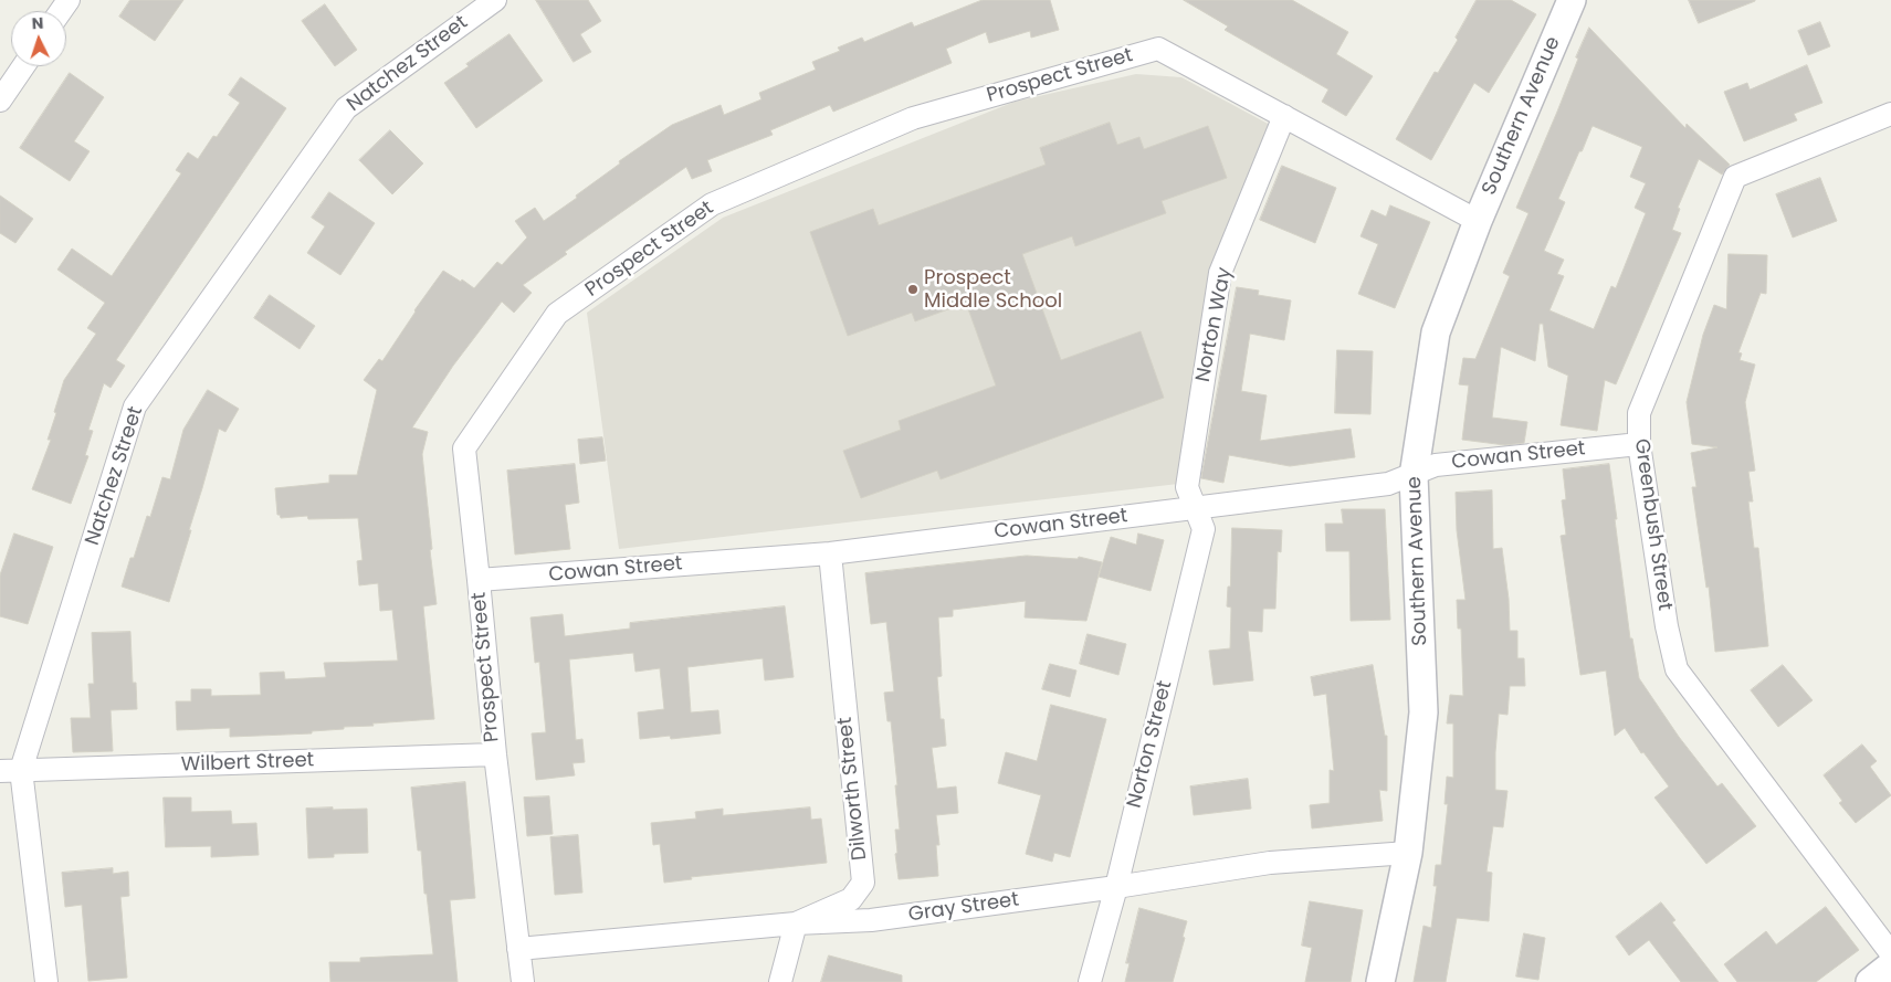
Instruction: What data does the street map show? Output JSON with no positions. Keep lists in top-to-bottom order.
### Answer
{
  "streets": {
    "street": [
      "Natchez Street",
      "Prospect Street",
      "Southern Avenue",
      "Norton Way",
      "Cowan Street",
      "Greenbush Street",
      "Norton Street",
      "Wilbert Street",
      "Dilworth Street",
      "Gray Street"
    ]
  },
  "crossings": [
    ["Natchez Street", "Wilbert Street"],
    ["Prospect Street", "Southern Avenue"],
    ["Prospect Street", "Norton Way"],
    ["Prospect Street", "Cowan Street"],
    ["Prospect Street", "Wilbert Street"],
    ["Prospect Street", "Gray Street"],
    ["Southern Avenue", "Cowan Street"],
    ["Southern Avenue", "Gray Street"],
    ["Norton Way", "Cowan Street"],
    ["Norton Way", "Norton Street"],
    ["Cowan Street", "Greenbush Street"],
    ["Cowan Street", "Norton Street"],
    ["Cowan Street", "Dilworth Street"],
    ["Norton Street", "Gray Street"],
    ["Dilworth Street", "Gray Street"]
  ],
  "places": ["Prospect Middle School"],
  "north": "top"
}
